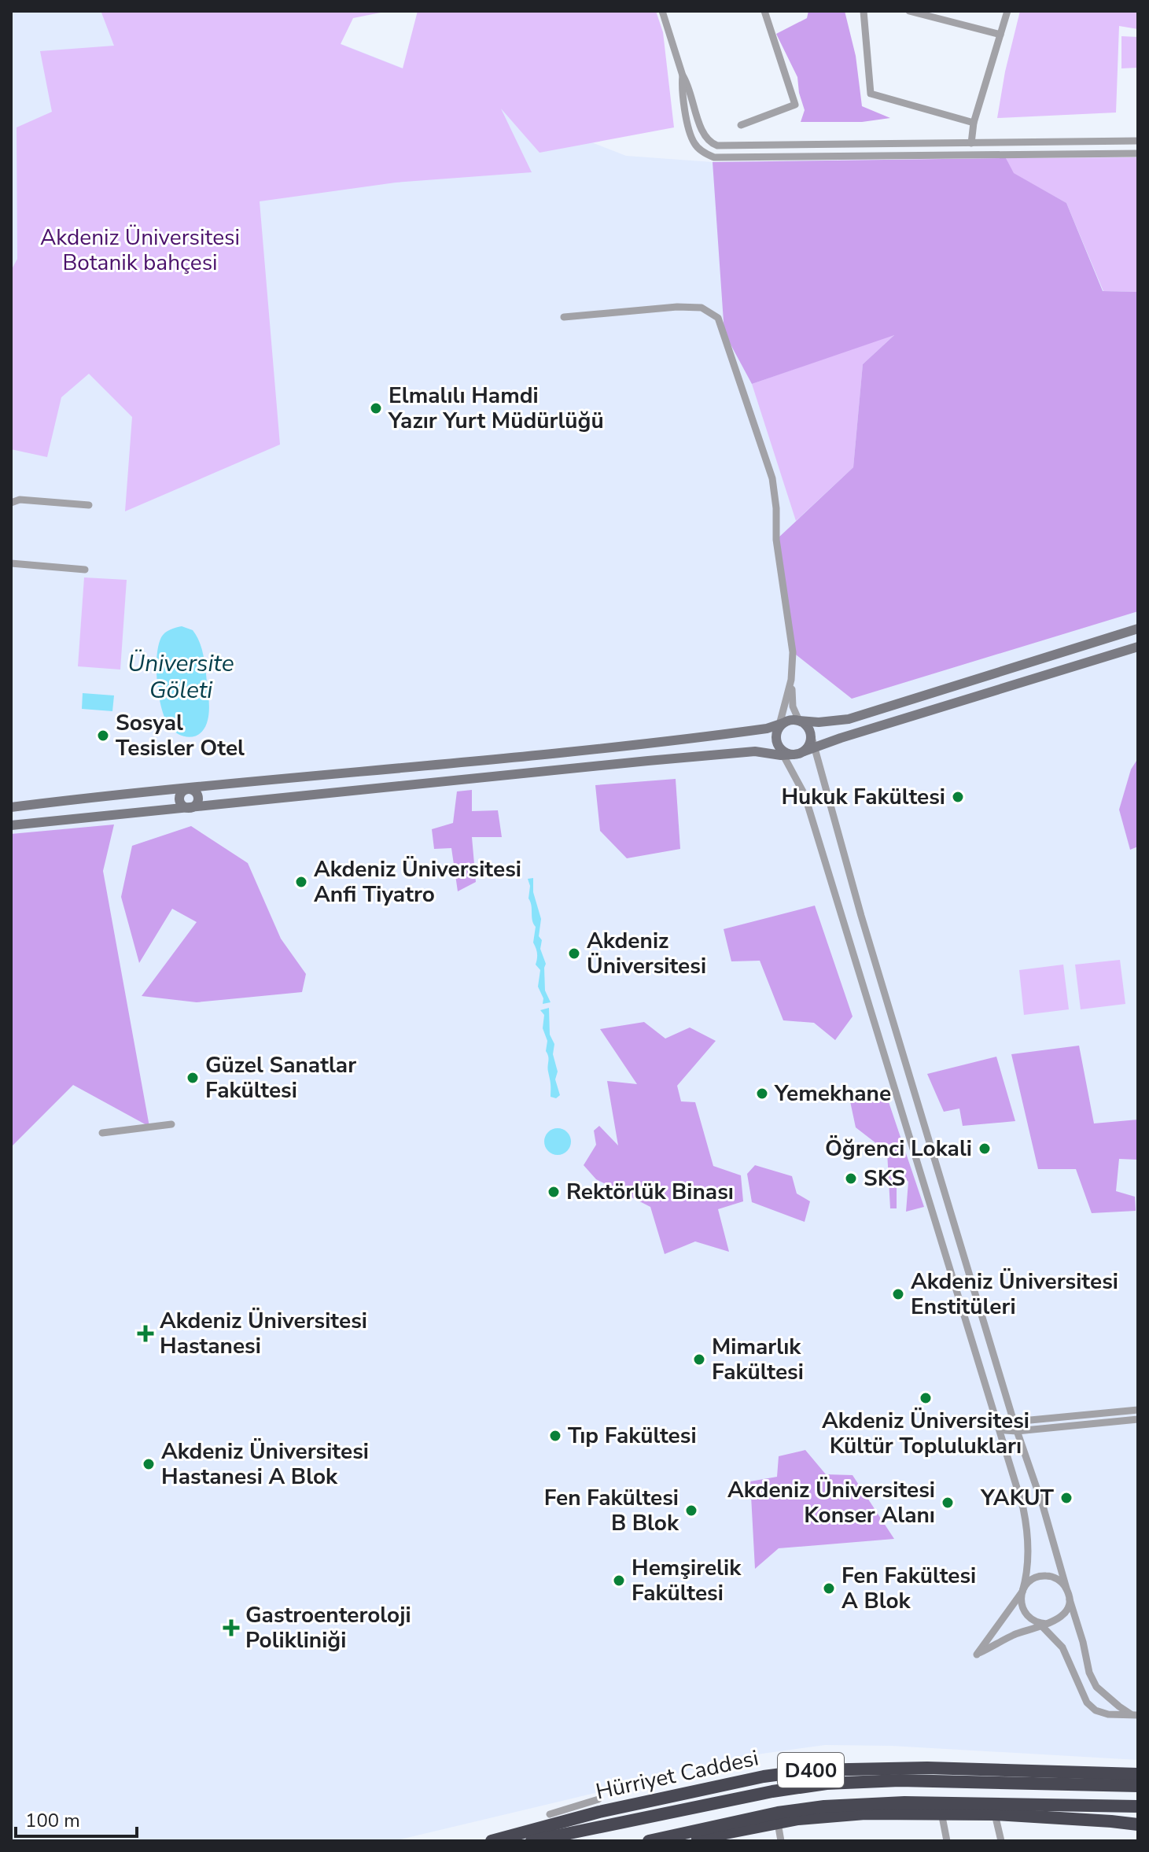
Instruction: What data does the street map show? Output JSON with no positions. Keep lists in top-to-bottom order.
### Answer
{
  "streets": {
    "highway": ["D400", "Hürriyet Caddesi"]
  },
  "water": ["Üniversite Göleti"],
  "parks": ["Akdeniz Üniversitesi Botanik bahçesi"],
  "places": {
    "other": [
      "Elmalılı Hamdi Yazır Yurt Müdürlüğü",
      "Sosyal Tesisler Otel",
      "Hukuk Fakültesi",
      "Akdeniz Üniversitesi Anfi Tiyatro",
      "Akdeniz Üniversitesi",
      "Güzel Sanatlar Fakültesi",
      "Yemekhane",
      "Öğrenci Lokali",
      "SKS",
      "Rektörlük Binası",
      "Akdeniz Üniversitesi Enstitüleri",
      "Mimarlık Fakültesi",
      "Akdeniz Üniversitesi Kültür Toplulukları",
      "Tıp Fakültesi",
      "Akdeniz Üniversitesi Hastanesi A Blok",
      "YAKUT",
      "Akdeniz Üniversitesi Konser Alanı",
      "Fen Fakültesi B Blok",
      "Hemşirelik Fakültesi",
      "Fen Fakültesi A Blok"
    ],
    "health": ["Akdeniz Üniversitesi Hastanesi", "Gastroenteroloji Polikliniği"]
  },
  "scale_bar": "100 m"
}
